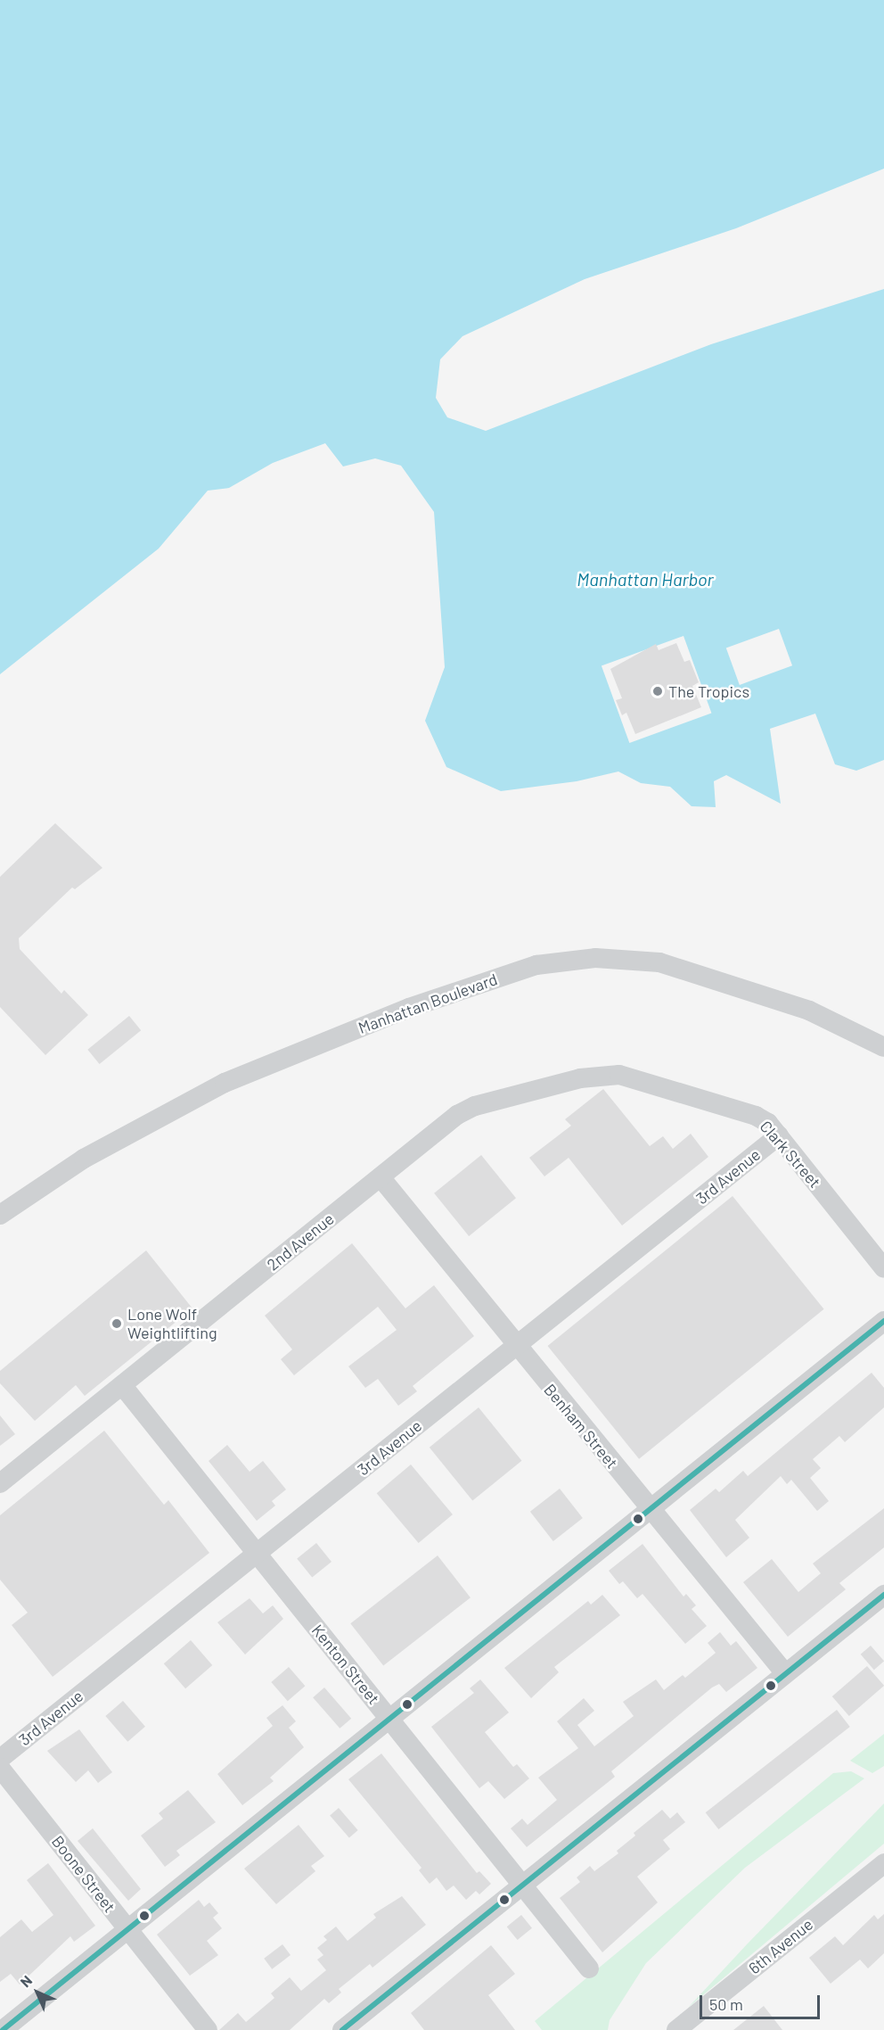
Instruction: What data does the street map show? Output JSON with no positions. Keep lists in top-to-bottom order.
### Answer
{
  "streets": {
    "street": [
      "Manhattan Boulevard",
      "Clark Street",
      "3rd Avenue",
      "2nd Avenue",
      "Benham Street",
      "Kenton Street",
      "Boone Street",
      "6th Avenue"
    ]
  },
  "crossings": [
    ["Clark Street", "3rd Avenue"],
    ["Clark Street", "2nd Avenue"],
    ["3rd Avenue", "Benham Street"],
    ["3rd Avenue", "Kenton Street"],
    ["2nd Avenue", "Benham Street"],
    ["2nd Avenue", "Kenton Street"]
  ],
  "water": ["Manhattan Harbor"],
  "places": ["The Tropics", "Lone Wolf Weightlifting"],
  "scale_bar": "50 m",
  "north": "top left"
}
